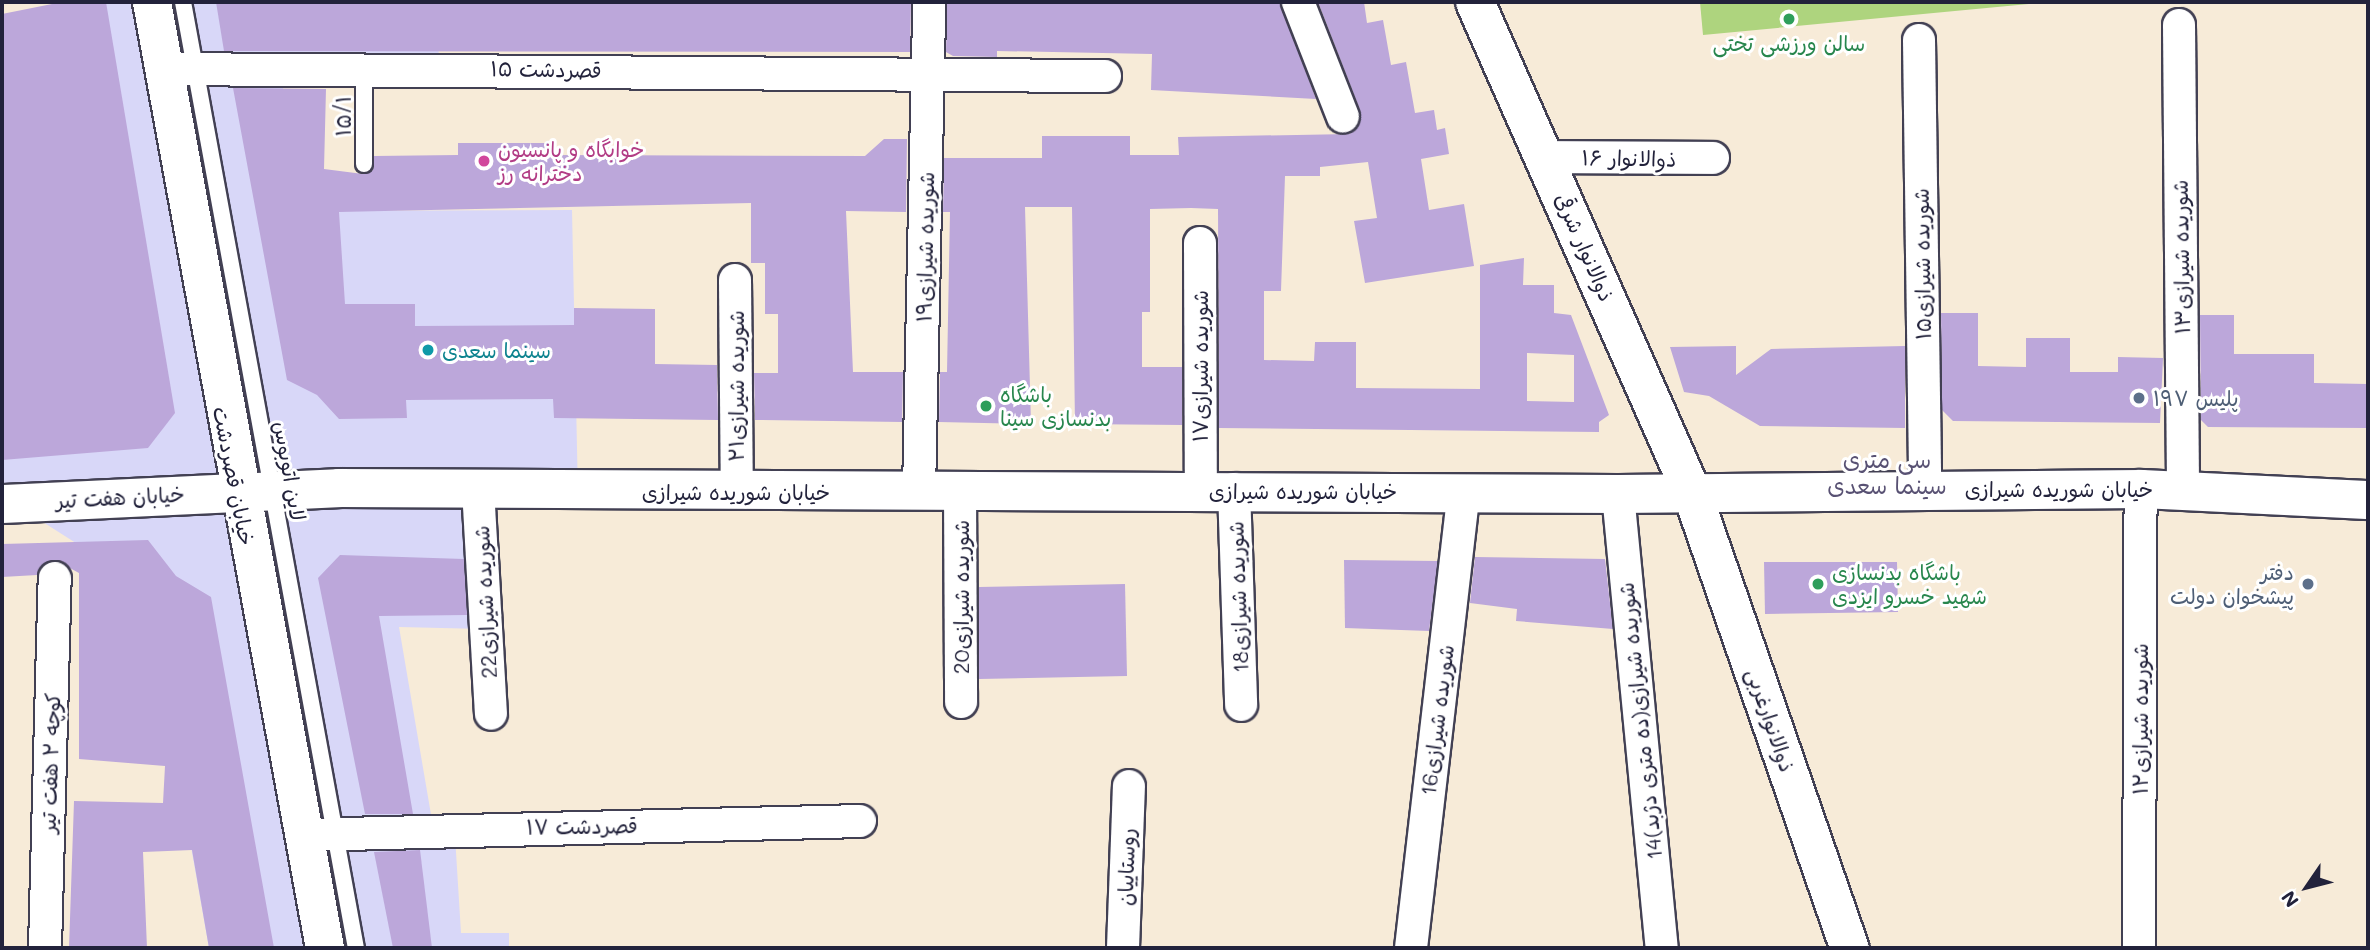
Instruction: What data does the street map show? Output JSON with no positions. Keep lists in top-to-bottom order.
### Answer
{
  "streets": {
    "main road": [
      "ذوالانوار شرقی",
      "خیابان قصردشت",
      "خیابان شوریده شیرازی",
      "خیابان هفت تیر",
      "ذوالانوارغربی"
    ],
    "street": [
      "قصردشت ۱۵",
      "ذوالانوار ۱۶",
      "شوریده شیرازی۱۹",
      "شوریده شیرازی۱۳",
      "شوریده شیرازی۱۵",
      "شوریده شیرازی۱۷",
      "شوریده شیرازی۲۱",
      "20شوریده شیرازی",
      "18شوریده شیرازی",
      "22شوریده شیرازی",
      "شوریده شیرازی۱۲",
      "شوریده شیرازی16",
      "14شوریده شیرازی(ده متری دژبد)",
      "کوچه ۲ هفت تیر",
      "قصردشت ۱۷",
      "روستاییان"
    ],
    "lane": ["۱۵/۱"]
  },
  "crossings": [
    ["قصردشت ۱۵", "۱۵/۱"],
    ["قصردشت ۱۵", "شوریده شیرازی۱۹"],
    ["قصردشت ۱۵", "خیابان قصردشت"],
    ["ذوالانوار ۱۶", "ذوالانوار شرقی"],
    ["شوریده شیرازی۱۹", "خیابان شوریده شیرازی"],
    ["ذوالانوار شرقی", "خیابان شوریده شیرازی"],
    ["ذوالانوار شرقی", "ذوالانوارغربی"],
    ["شوریده شیرازی۱۳", "خیابان شوریده شیرازی"],
    ["شوریده شیرازی۱۵", "خیابان شوریده شیرازی"],
    ["شوریده شیرازی۱۷", "خیابان شوریده شیرازی"],
    ["شوریده شیرازی۱۷", "18شوریده شیرازی"],
    ["شوریده شیرازی۲۱", "خیابان شوریده شیرازی"],
    ["خیابان قصردشت", "خیابان شوریده شیرازی"],
    ["خیابان قصردشت", "خیابان هفت تیر"],
    ["خیابان قصردشت", "قصردشت ۱۷"],
    ["خیابان شوریده شیرازی", "خیابان هفت تیر"],
    ["خیابان شوریده شیرازی", "20شوریده شیرازی"],
    ["خیابان شوریده شیرازی", "18شوریده شیرازی"],
    ["خیابان شوریده شیرازی", "22شوریده شیرازی"],
    ["خیابان شوریده شیرازی", "شوریده شیرازی۱۲"],
    ["خیابان شوریده شیرازی", "شوریده شیرازی16"],
    ["خیابان شوریده شیرازی", "ذوالانوارغربی"],
    ["خیابان شوریده شیرازی", "14شوریده شیرازی(ده متری دژبد)"]
  ],
  "districts": ["سی متری سینما سعدی"],
  "places": [
    "سالن ورزشی تختی",
    "خوابگاه و پانسیون دخترانه رز",
    "سینما سعدی",
    "پلیس ۱۹۷",
    "باشگاه بدنسازی سینا",
    "باشگاه بدنسازی شهید خسرو ایزدی",
    "دفتر پیشخوان دولت"
  ],
  "north": "bottom left"
}
